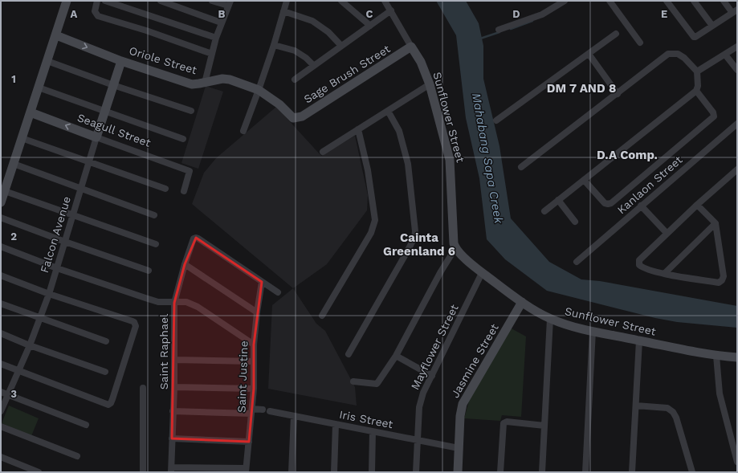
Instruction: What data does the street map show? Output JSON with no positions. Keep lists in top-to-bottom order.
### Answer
{
  "streets": {
    "street": [
      "Oriole Street",
      "Sage Brush Street",
      "Sunflower Street",
      "Seagull Street",
      "Kanlaon Street",
      "Falcon Avenue",
      "Mayflower Street",
      "Saint Raphael",
      "Jasmine Street",
      "Saint Justine",
      "Iris Street"
    ]
  },
  "crossings": [
    ["Oriole Street", "Sage Brush Street"],
    ["Oriole Street", "Falcon Avenue"],
    ["Sage Brush Street", "Sunflower Street"],
    ["Sunflower Street", "Mayflower Street"],
    ["Sunflower Street", "Jasmine Street"],
    ["Seagull Street", "Falcon Avenue"],
    ["Mayflower Street", "Iris Street"],
    ["Saint Raphael", "Saint Justine"],
    ["Jasmine Street", "Iris Street"]
  ],
  "districts": ["DM 7 AND 8", "D.A Comp.", "Cainta Greenland 6"],
  "water": ["Mahabang Sapa Creek"],
  "grid": {
    "columns": [
      "A",
      "B",
      "C",
      "D",
      "E"
    ],
    "rows": ["1", "2", "3"]
  }
}
